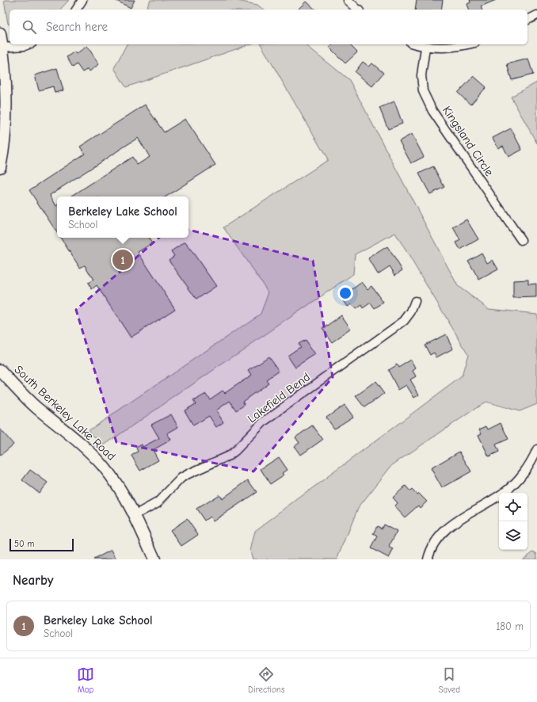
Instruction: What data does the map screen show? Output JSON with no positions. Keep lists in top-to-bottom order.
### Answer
{
  "streets": {
    "street": ["Kingsland Circle", "Lakefield Bend", "South Berkeley Lake Road"]
  },
  "crossings": [
    ["Lakefield Bend", "South Berkeley Lake Road"]
  ],
  "scale_bar": "50 m",
  "page": {
    "search": "Search here",
    "popup": ["Berkeley Lake School", "School"],
    "pins": "1",
    "scale": "50 m",
    "heading": "Nearby",
    "list": [
      {
        "mark": "1",
        "name": "Berkeley Lake School",
        "note": "School",
        "value": "180 m"
      }
    ],
    "nav": ["Map", "Directions", "Saved"]
  }
}
